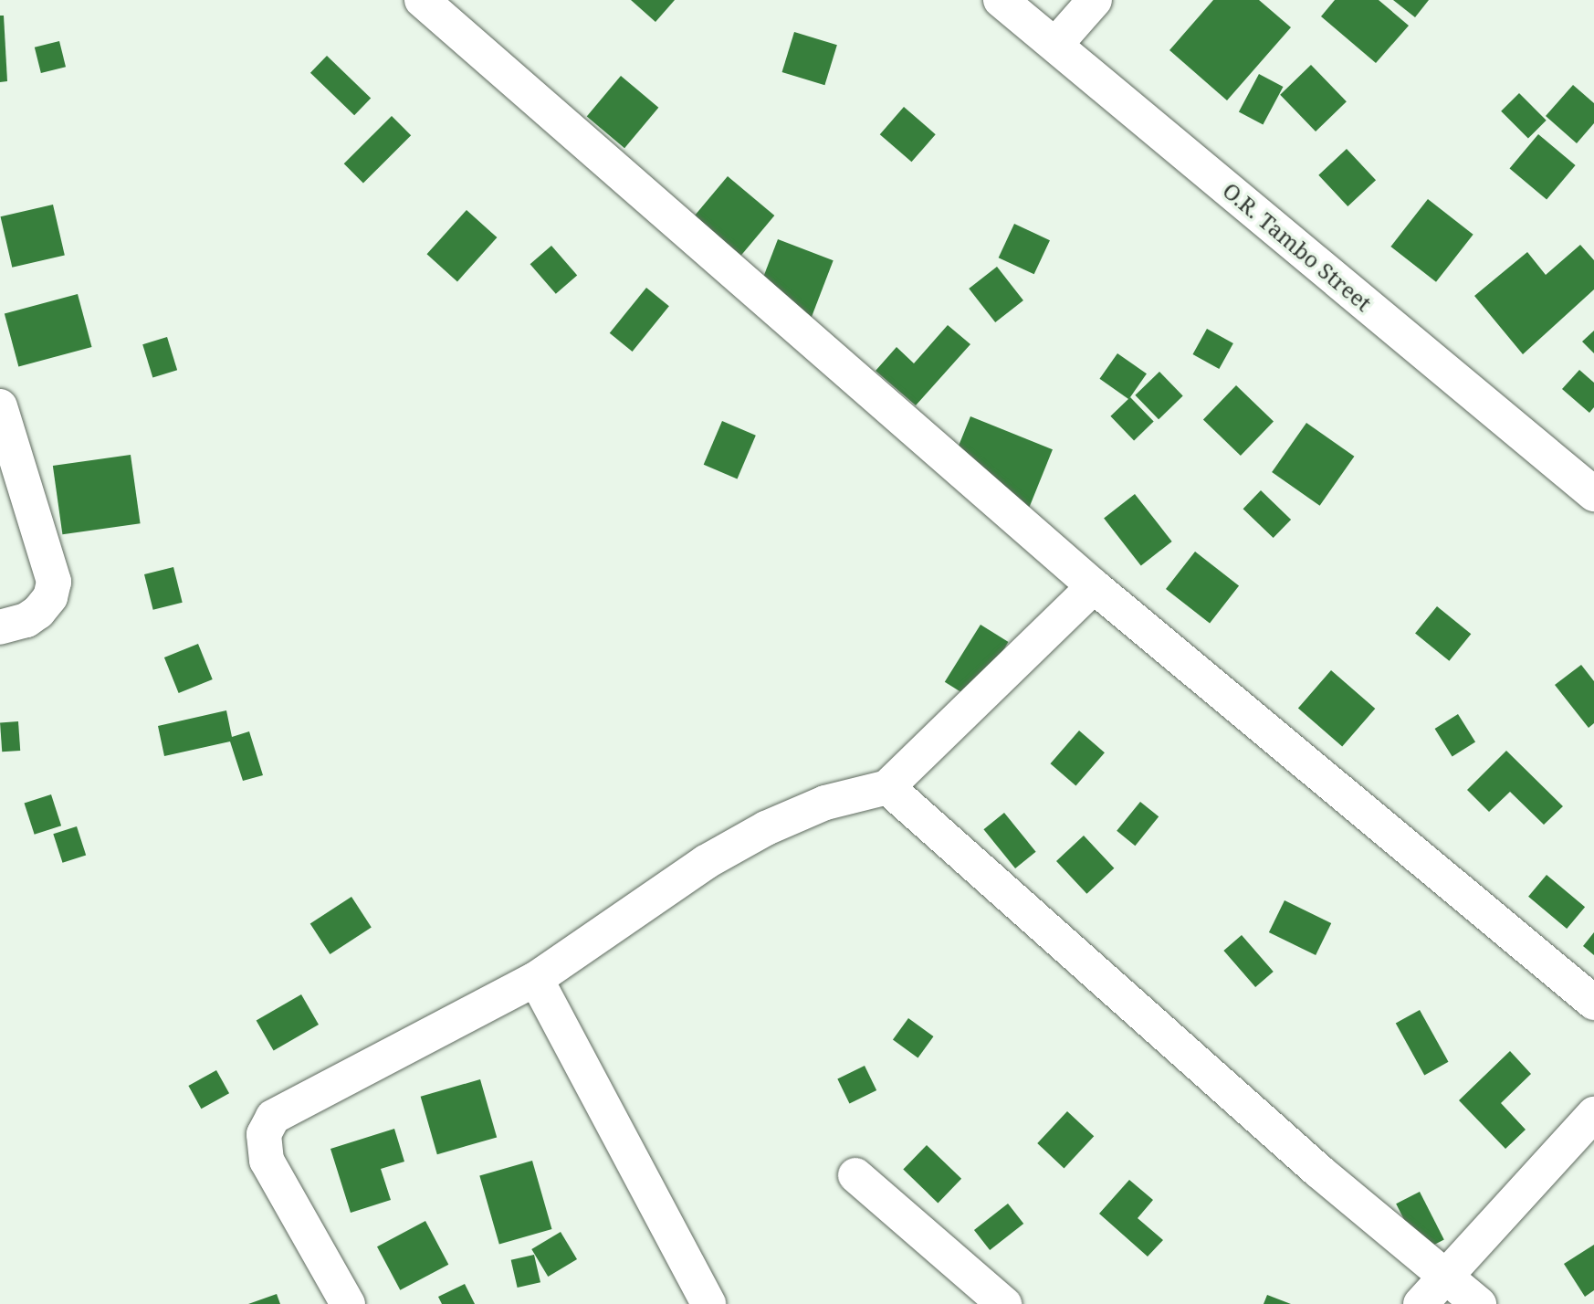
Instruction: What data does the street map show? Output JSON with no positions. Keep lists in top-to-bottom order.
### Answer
{
  "streets": {
    "street": ["O.R. Tambo Street"]
  }
}
